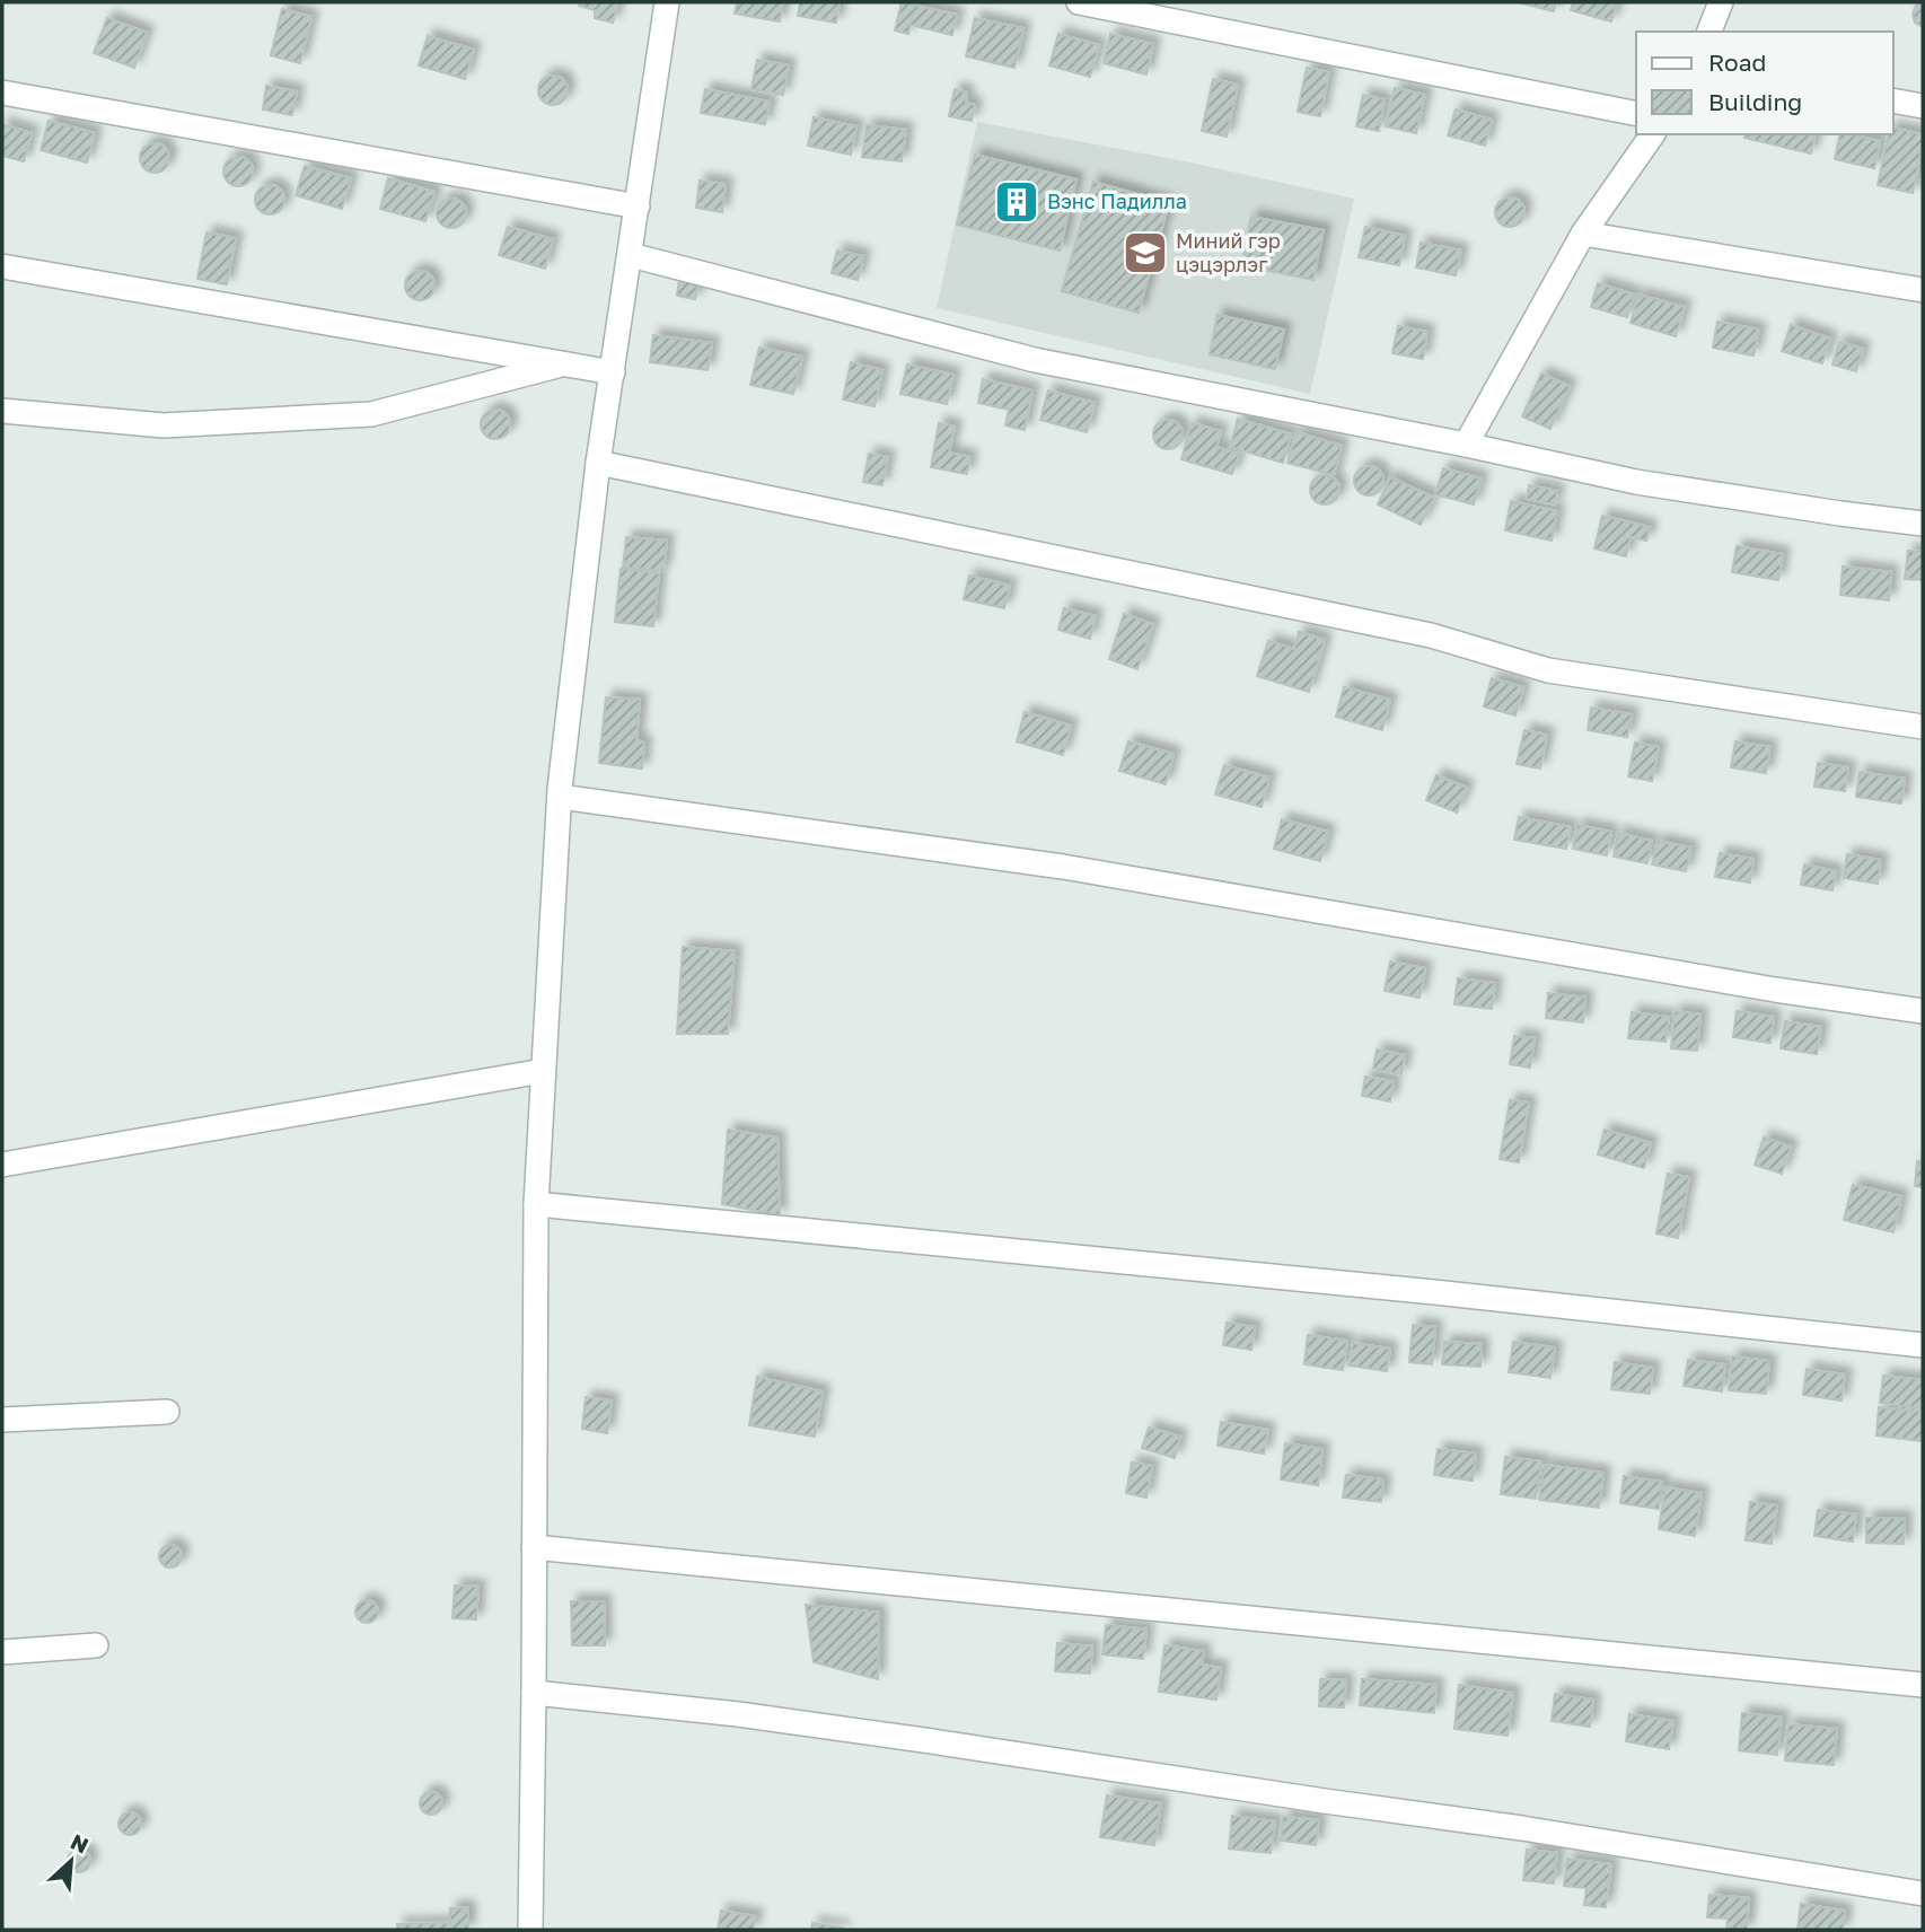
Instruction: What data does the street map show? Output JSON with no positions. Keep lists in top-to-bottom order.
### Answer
{
  "places": {
    "building": ["Вэнс Падилла"],
    "school or university": ["Миний гэр цэцэрлэг"]
  },
  "legend": ["Road", "Building"],
  "north": "top right"
}
